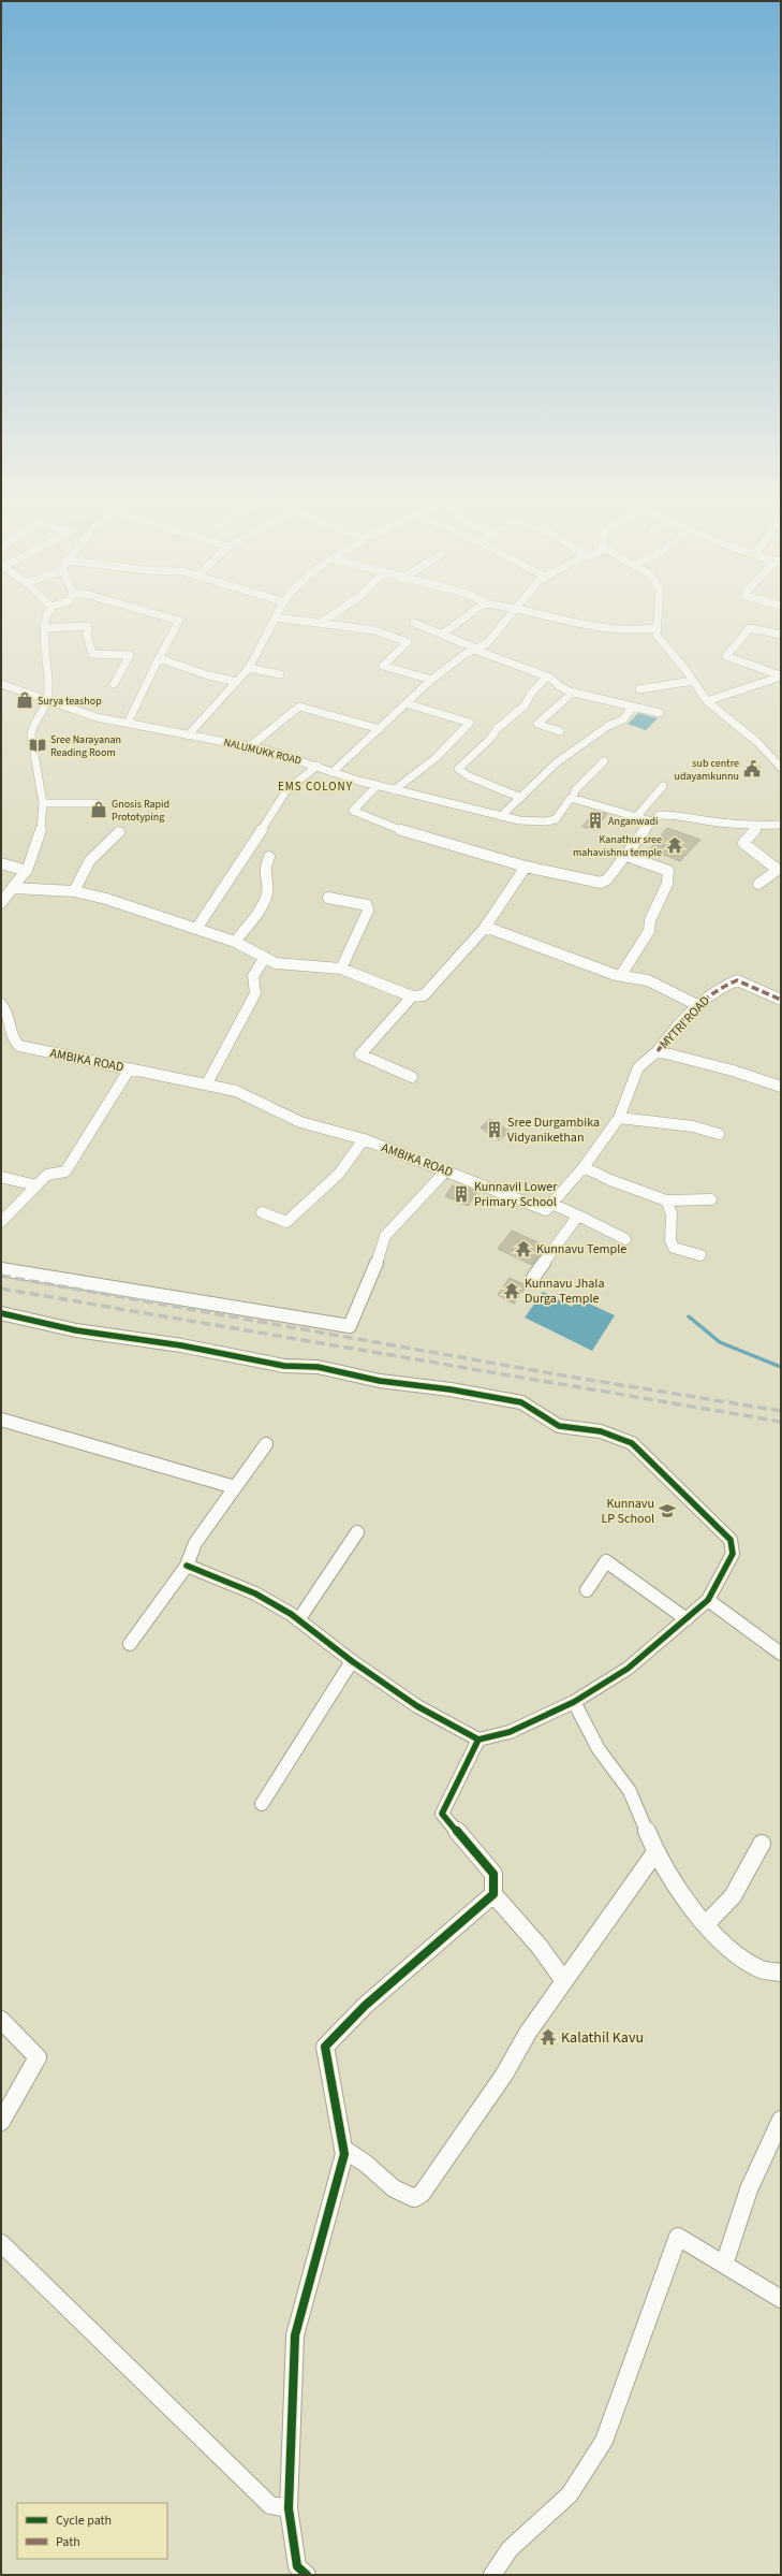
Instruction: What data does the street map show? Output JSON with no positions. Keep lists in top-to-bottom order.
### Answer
{
  "streets": {
    "street": ["NALUMUKK ROAD", "MYTRI ROAD", "AMBIKA ROAD"]
  },
  "districts": ["EMS COLONY"],
  "places": {
    "shop": ["Surya teashop", "Gnosis Rapid Prototyping"],
    "library": ["Sree Narayanan Reading Room"],
    "public building": ["sub centre udayamkunnu"],
    "building": ["Anganwadi", "Sree Durgambika Vidyanikethan", "Kunnavil Lower Primary School"],
    "temple": [
      "Kanathur sree mahavishnu temple",
      "Kunnavu Temple",
      "Kunnavu Jhala Durga Temple",
      "Kalathil Kavu"
    ],
    "school or university": ["Kunnavu LP School"]
  },
  "legend": ["Cycle path", "Path"]
}
